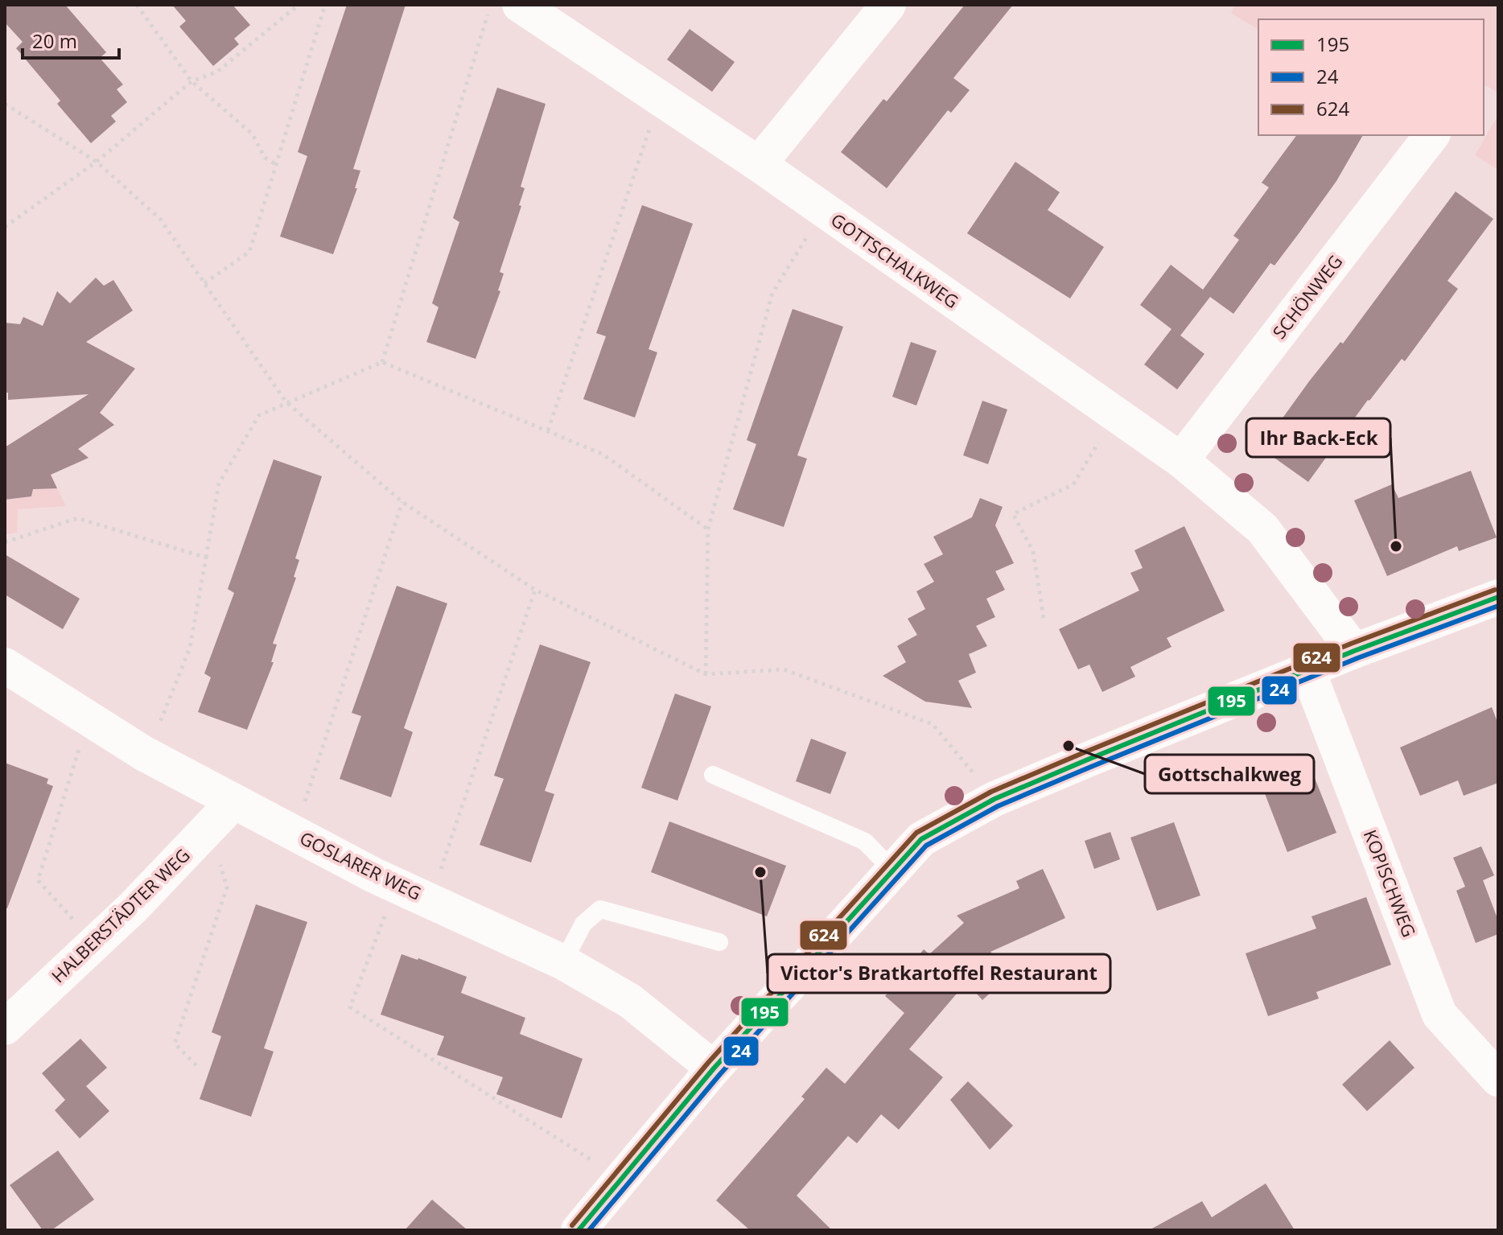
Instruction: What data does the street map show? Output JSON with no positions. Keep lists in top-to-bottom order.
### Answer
{
  "streets": {
    "street": [
      "GOTTSCHALKWEG",
      "SCHÖNWEG",
      "GOSLARER WEG",
      "KOPISCHWEG",
      "HALBERSTÄDTER WEG"
    ]
  },
  "crossings": [
    ["GOTTSCHALKWEG", "SCHÖNWEG"],
    ["GOSLARER WEG", "HALBERSTÄDTER WEG"]
  ],
  "places": ["Ihr Back-Eck", "Gottschalkweg", "Victor's Bratkartoffel Restaurant"],
  "lines": ["transit line 624", "transit line 195", "transit line 24"],
  "legend": ["195", "24", "624"],
  "scale_bar": "20 m"
}
